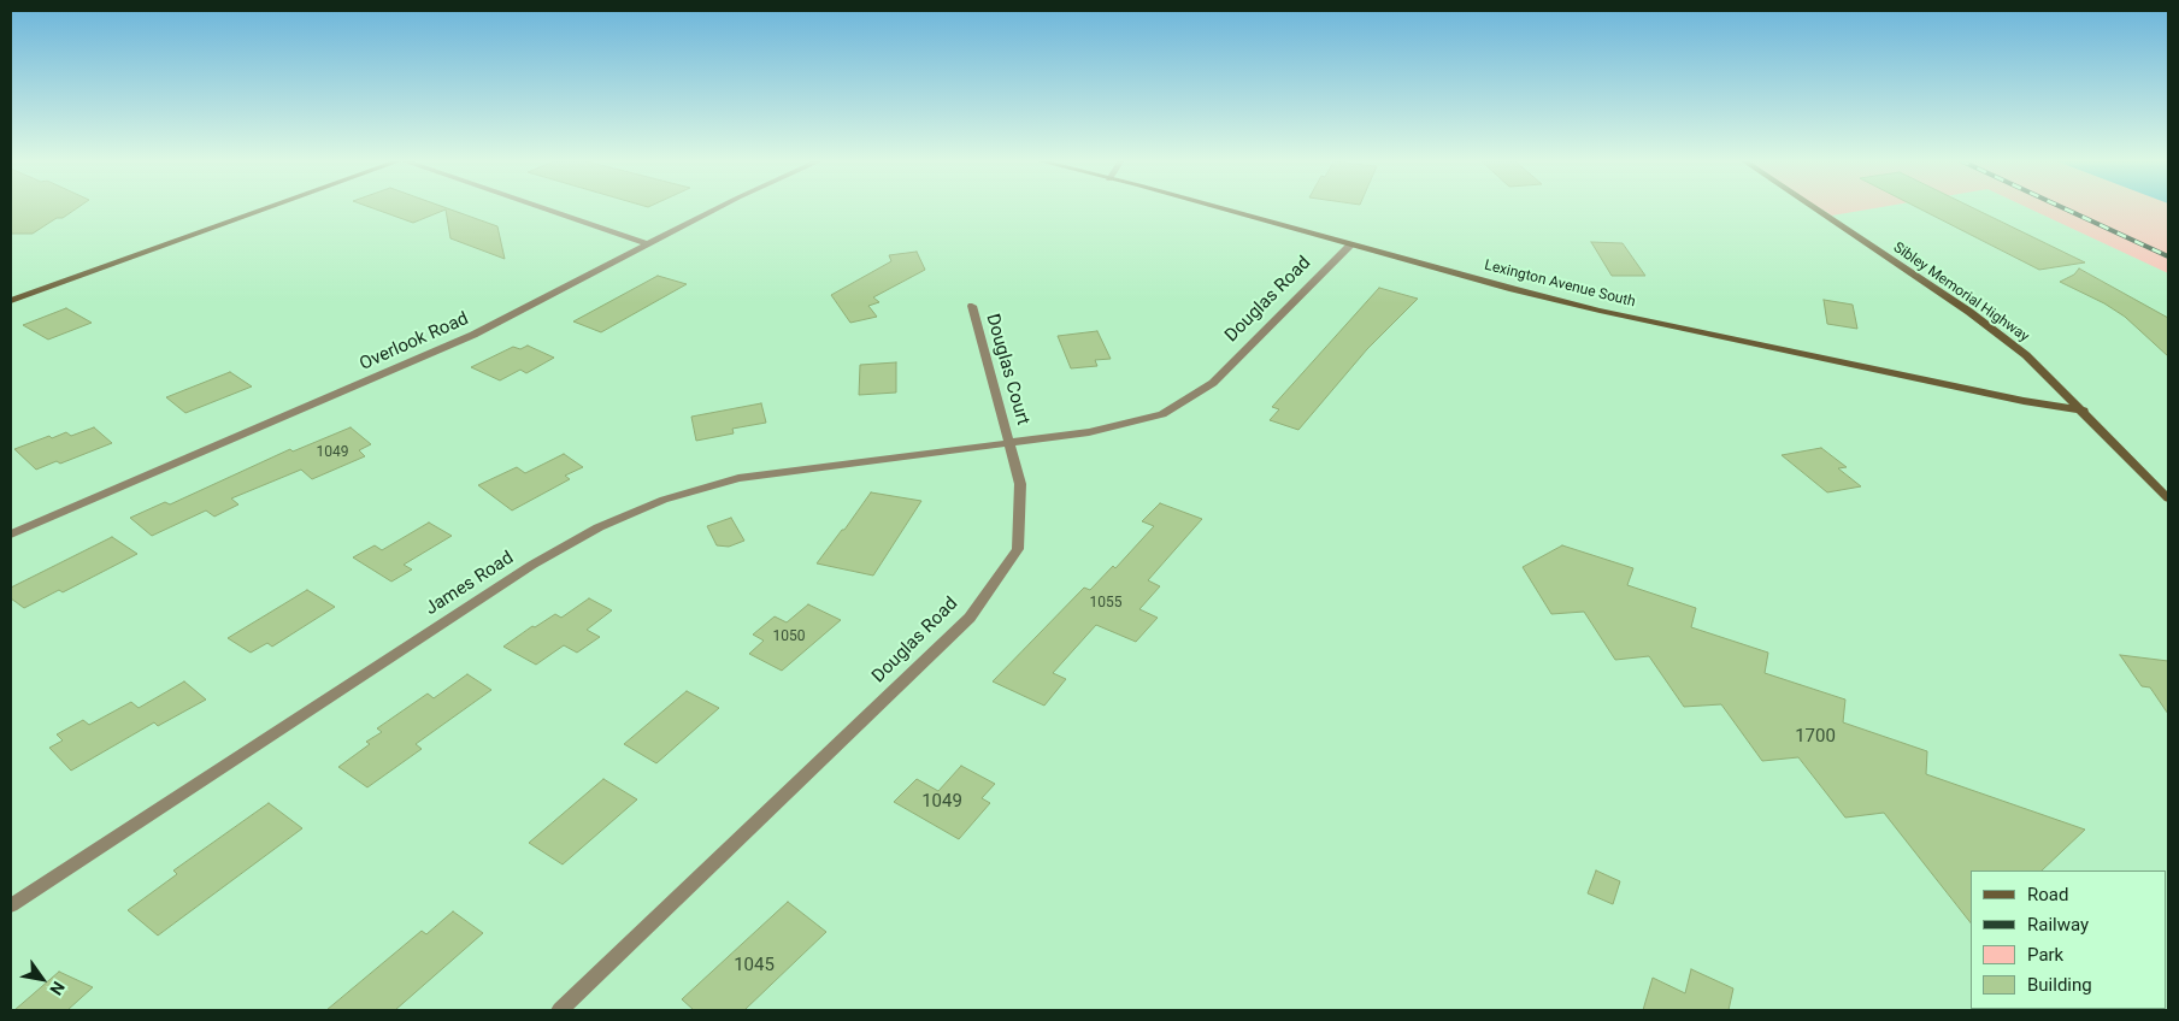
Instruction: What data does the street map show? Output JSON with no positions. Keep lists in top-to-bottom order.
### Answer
{
  "streets": {
    "street": [
      "Lexington Avenue South",
      "Sibley Memorial Highway",
      "Douglas Road",
      "Overlook Road",
      "Douglas Court",
      "James Road"
    ]
  },
  "crossings": [
    ["Lexington Avenue South", "Sibley Memorial Highway"],
    ["Lexington Avenue South", "Douglas Road"],
    ["Douglas Road", "Douglas Court"],
    ["Douglas Road", "James Road"],
    ["Douglas Court", "James Road"]
  ],
  "house_numbers": [
    "1049",
    "1055",
    "1050",
    "1700",
    "1049",
    "1045"
  ],
  "legend": [
    "Road",
    "Railway",
    "Park",
    "Building"
  ],
  "north": "bottom right"
}
